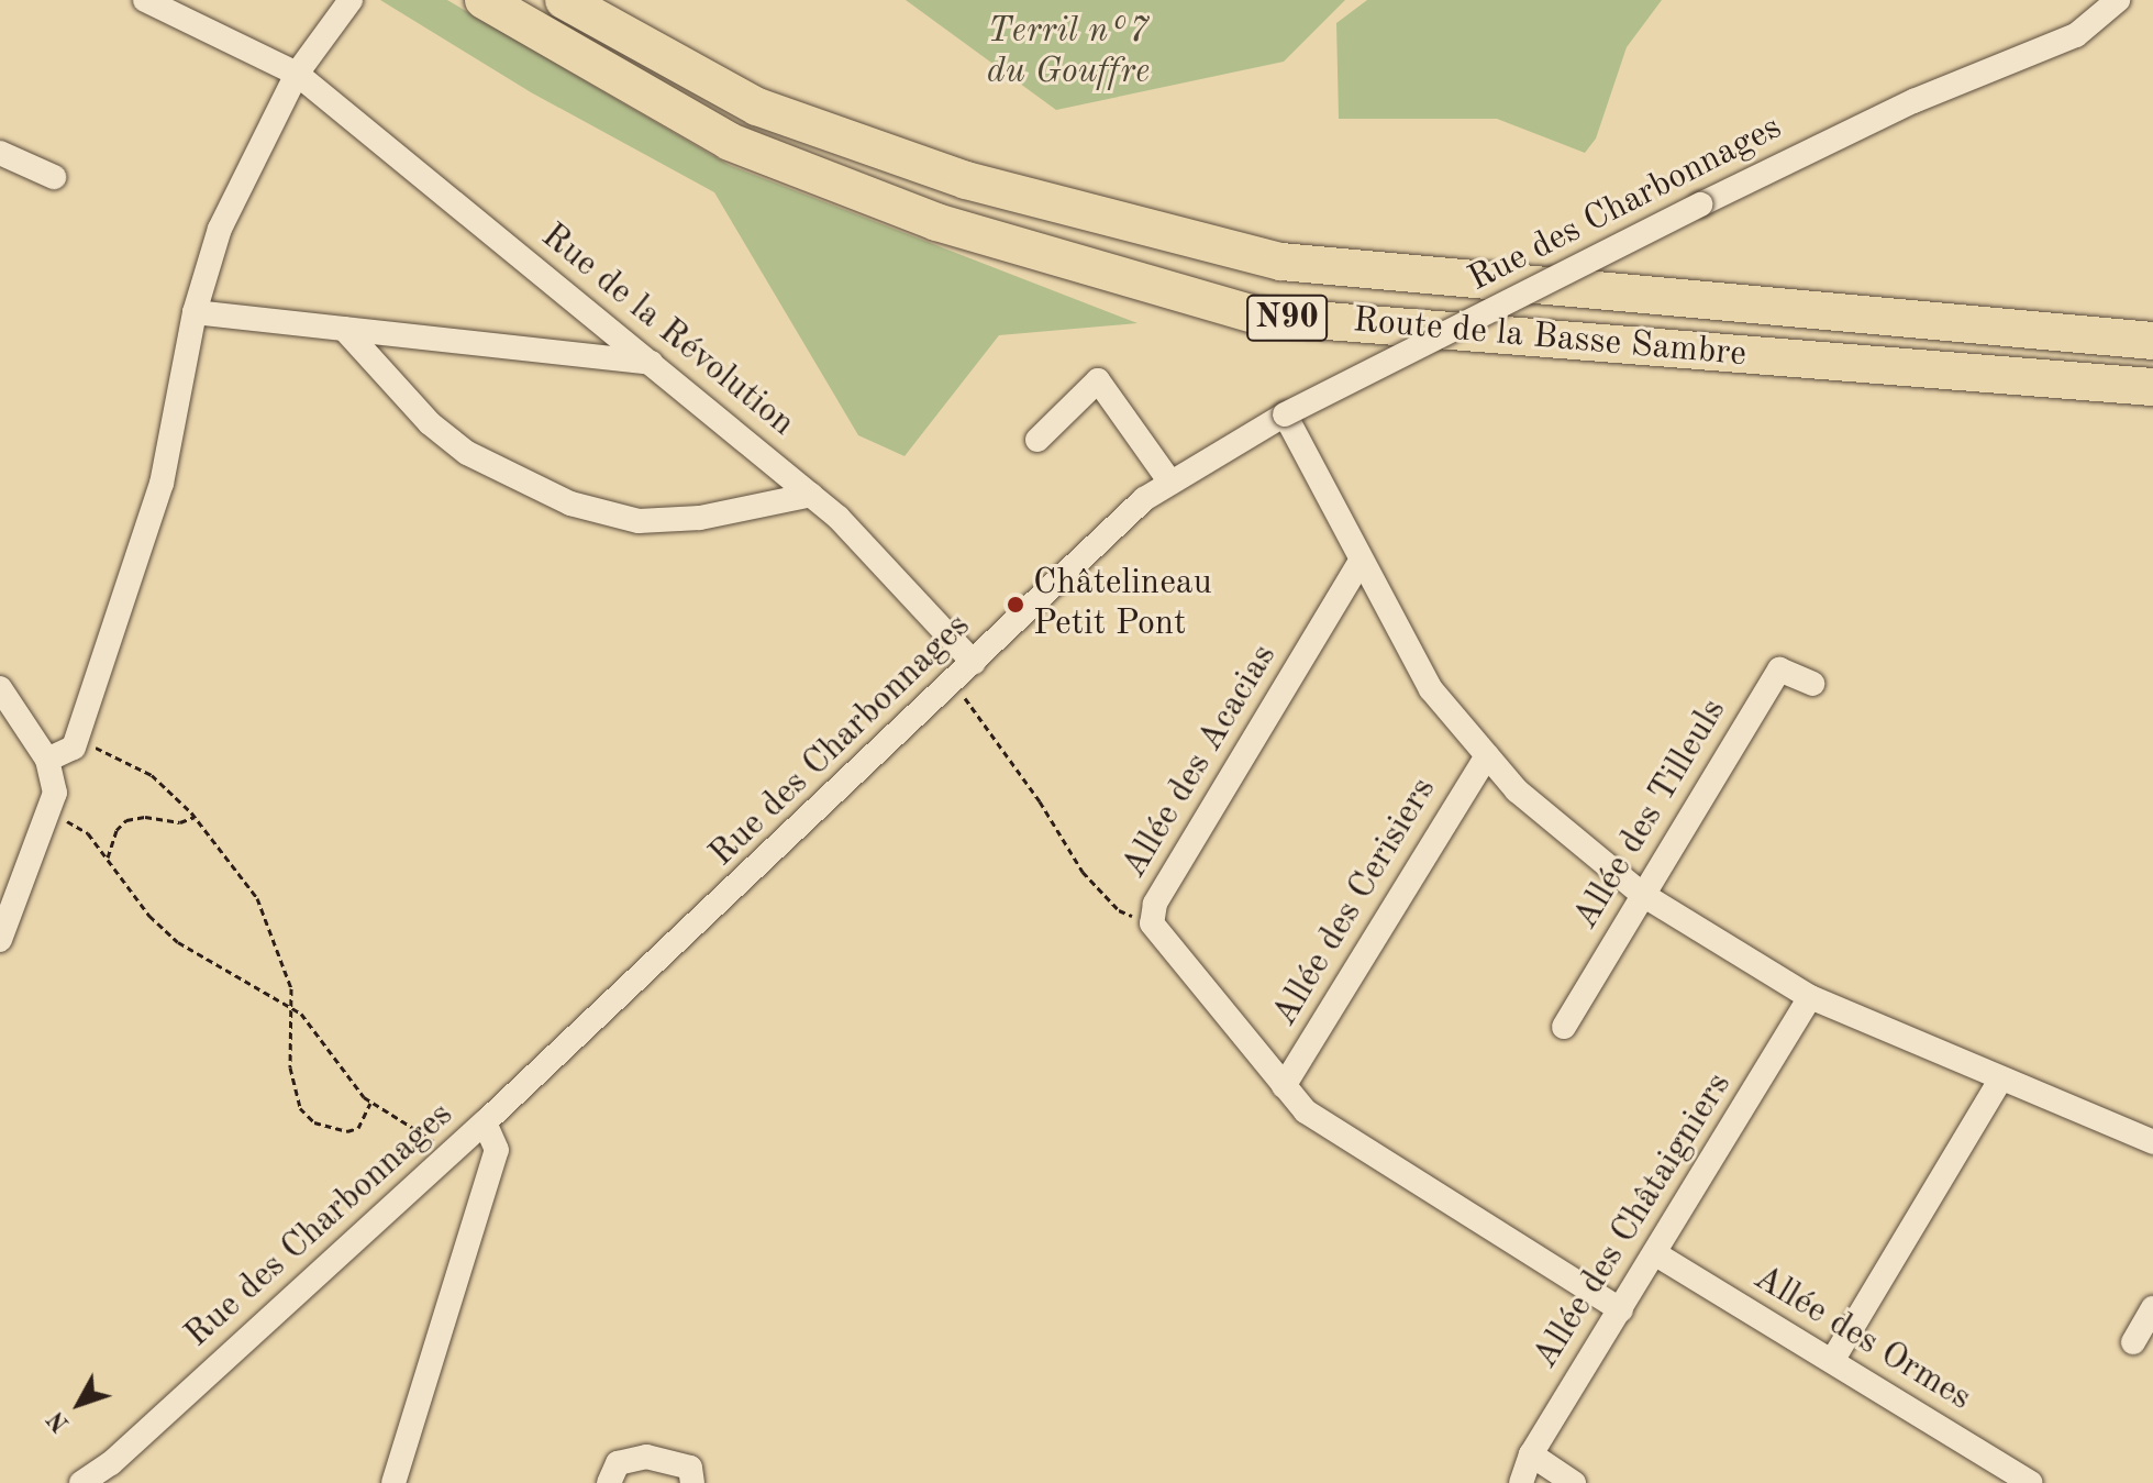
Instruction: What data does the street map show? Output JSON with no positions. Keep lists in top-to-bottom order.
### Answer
{
  "streets": {
    "highway": ["N90", "Route de la Basse Sambre"],
    "street": [
      "Rue des Charbonnages",
      "Rue de la Révolution",
      "Allée des Acacias",
      "Allée des Tilleuls",
      "Allée des Cerisiers",
      "Allée des Châtaigniers",
      "Allée des Ormes"
    ]
  },
  "crossings": [
    ["Rue des Charbonnages", "Rue de la Révolution"],
    ["Allée des Acacias", "Allée des Cerisiers"],
    ["Allée des Acacias", "Allée des Châtaigniers"],
    ["Allée des Châtaigniers", "Allée des Ormes"]
  ],
  "parks": ["Terril n°7 du Gouffre"],
  "places": ["Châtelineau Petit Pont"],
  "north": "bottom left"
}
